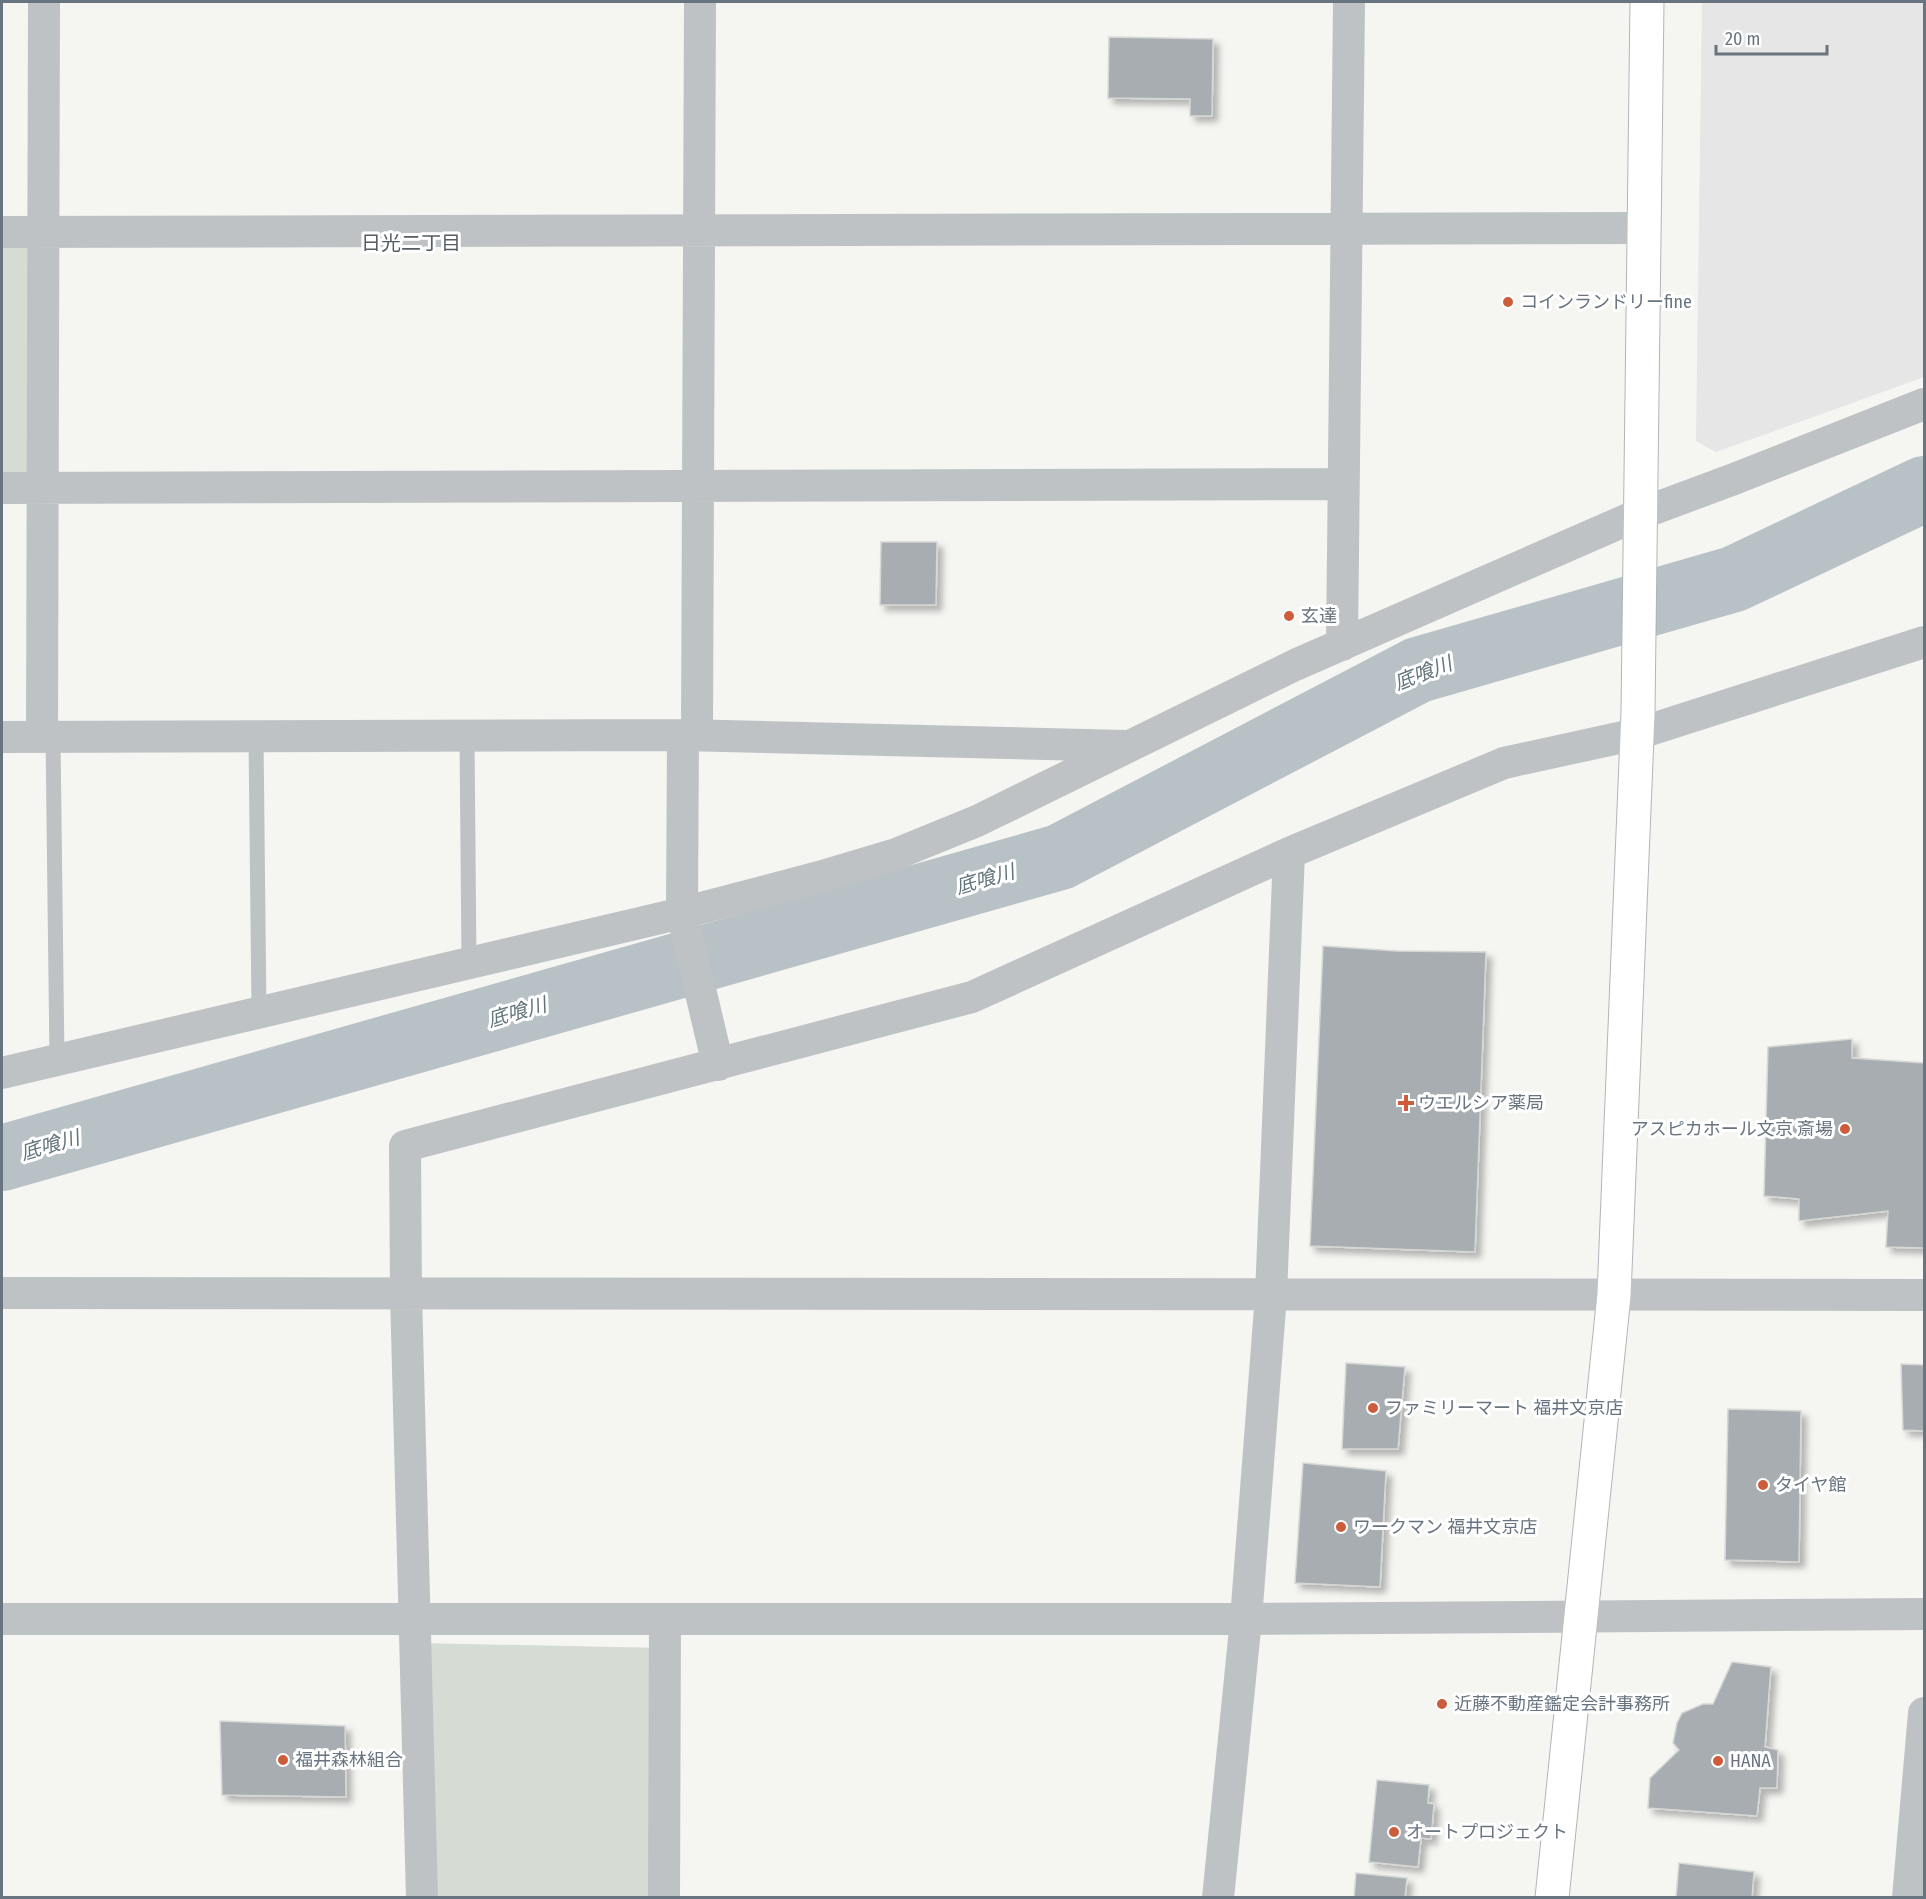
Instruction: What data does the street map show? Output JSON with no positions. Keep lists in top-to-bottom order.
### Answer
{
  "districts": ["日光二丁目"],
  "water": ["底喰川"],
  "places": {
    "other": [
      "コインランドリーfine",
      "玄達",
      "アスピカホール文京 斎場",
      "ファミリーマート 福井文京店",
      "タイヤ館",
      "ワークマン 福井文京店",
      "近藤不動産鑑定会計事務所",
      "福井森林組合",
      "HANA",
      "オートプロジェクト"
    ],
    "health": ["ウエルシア薬局"]
  },
  "scale_bar": "20 m"
}
